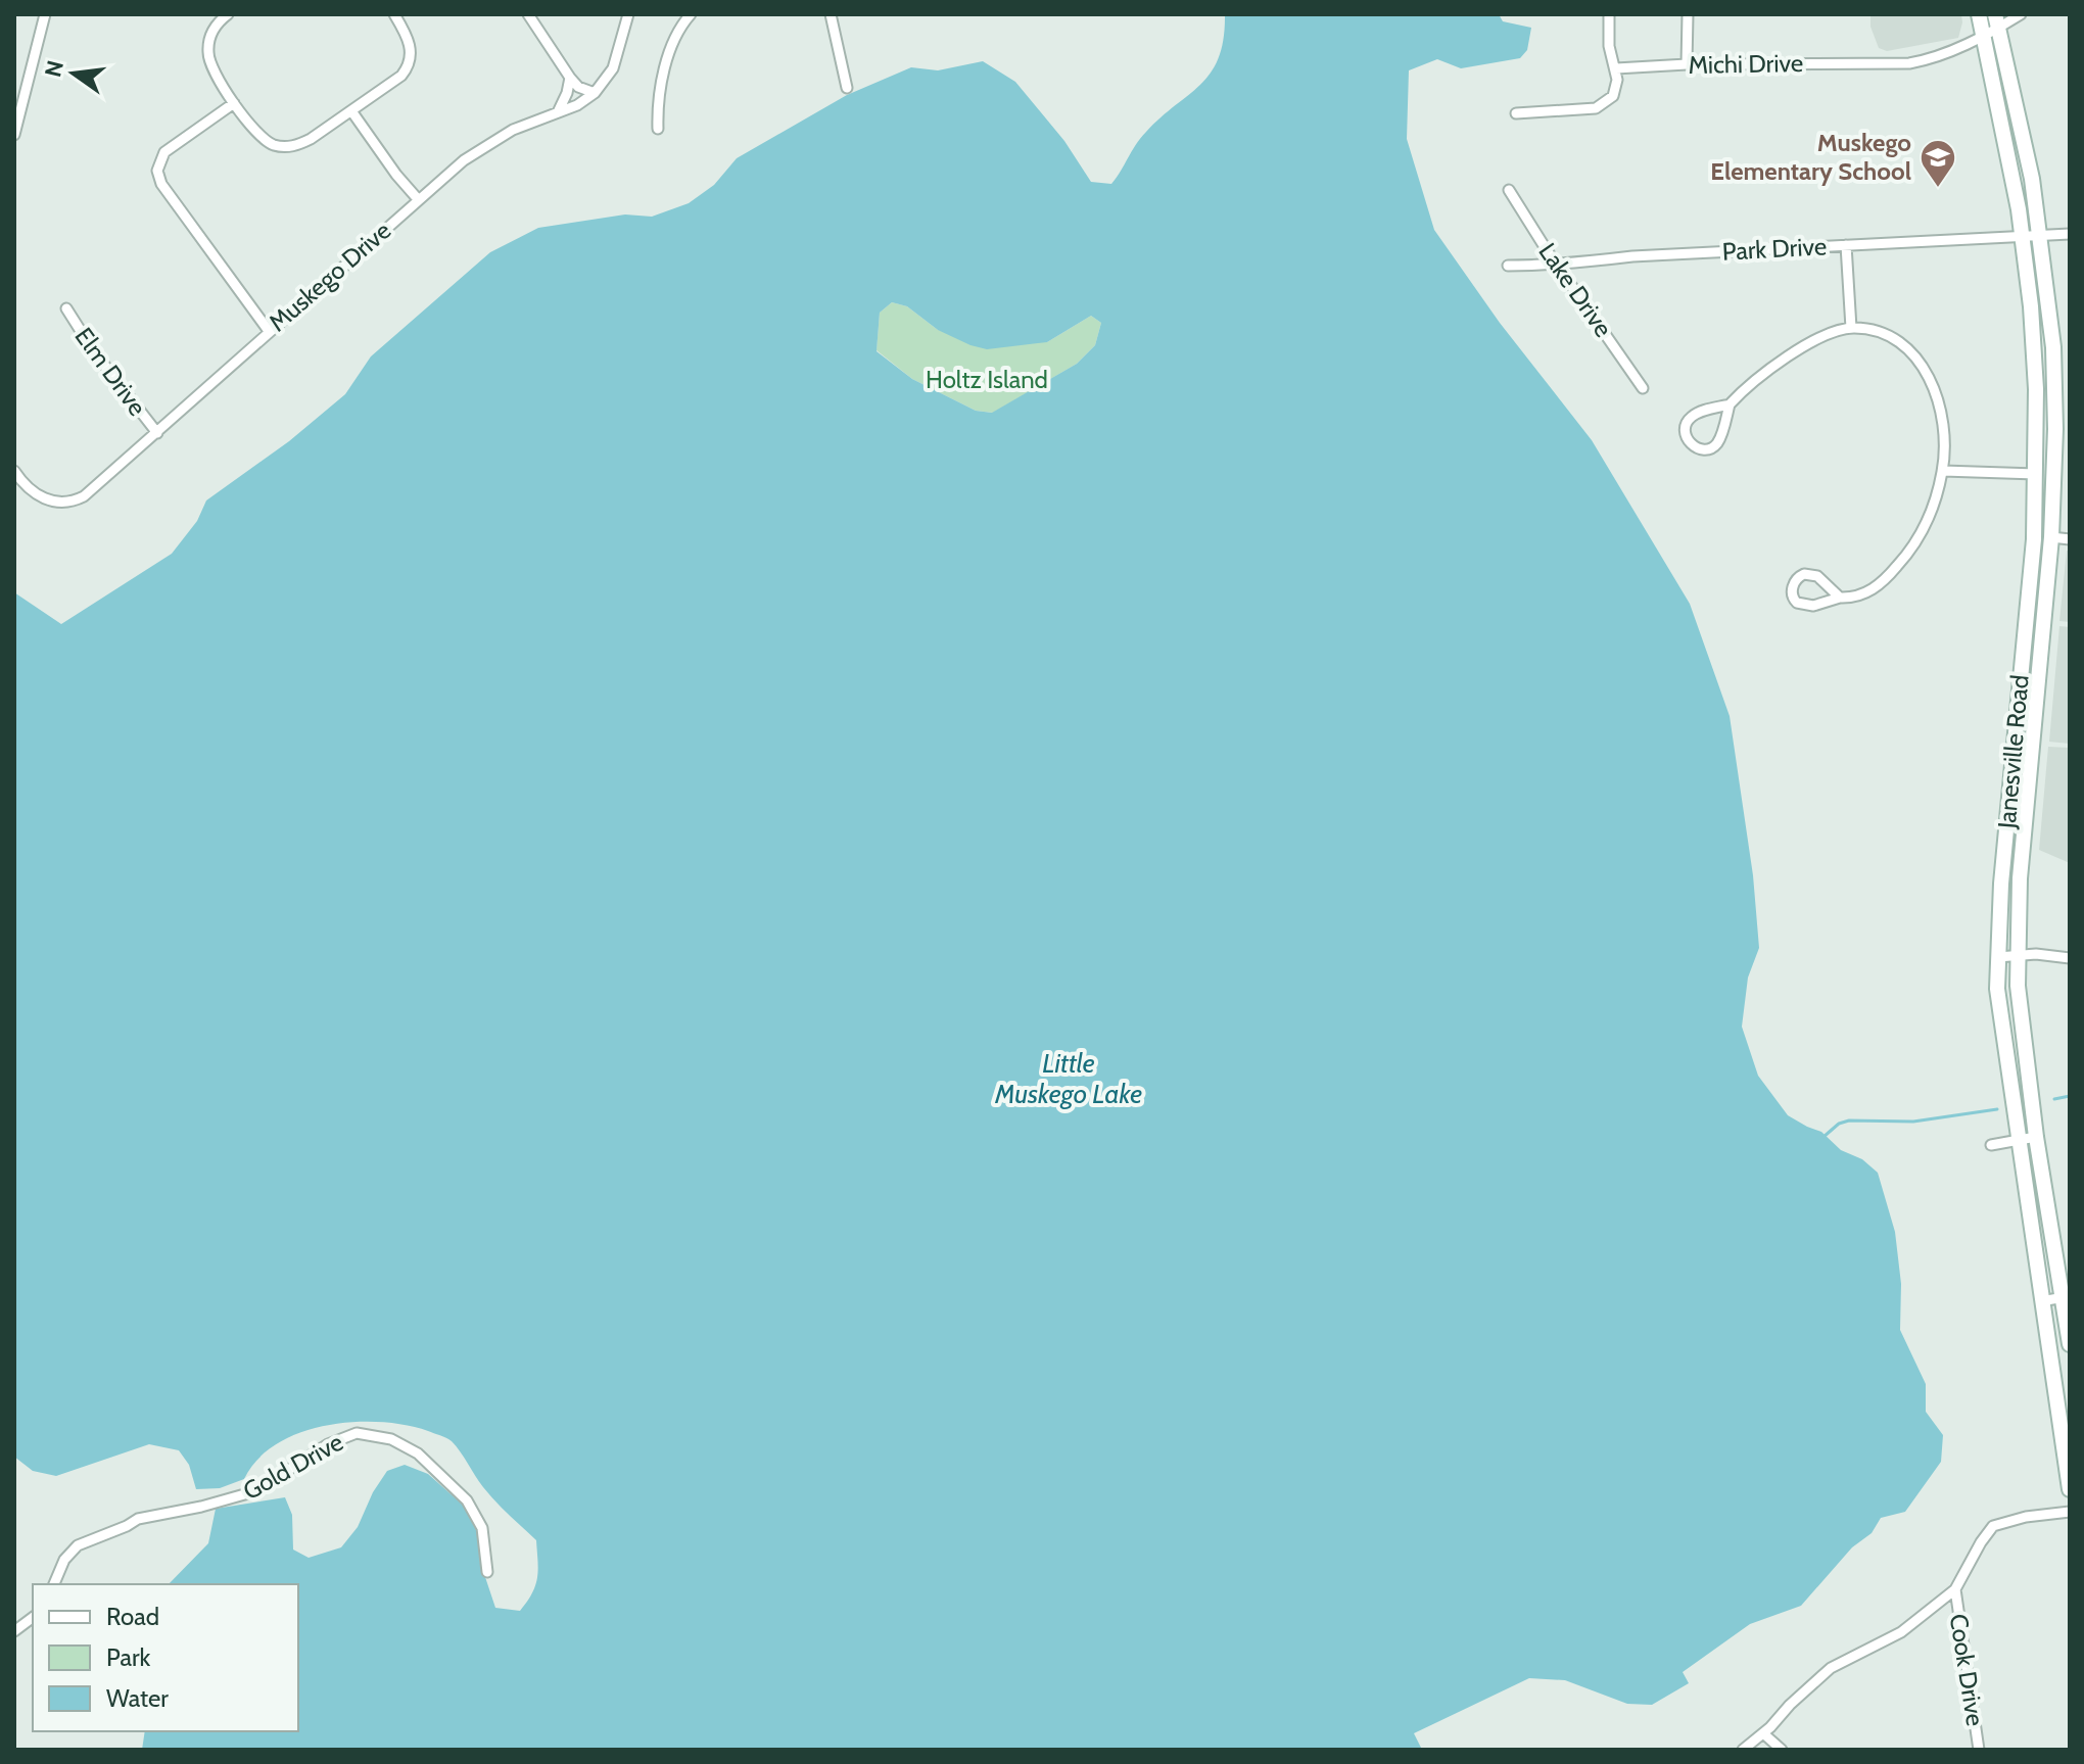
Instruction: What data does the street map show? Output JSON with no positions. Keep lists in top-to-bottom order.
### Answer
{
  "streets": {
    "main road": ["Janesville Road"],
    "street": [
      "Michi Drive",
      "Park Drive",
      "Muskego Drive",
      "Lake Drive",
      "Elm Drive",
      "Gold Drive",
      "Cook Drive"
    ]
  },
  "crossings": [
    ["Michi Drive", "Janesville Road"],
    ["Park Drive", "Lake Drive"],
    ["Park Drive", "Janesville Road"],
    ["Muskego Drive", "Elm Drive"]
  ],
  "water": ["Little Muskego Lake"],
  "parks": ["Holtz Island"],
  "places": {
    "school or university": ["Muskego Elementary School"]
  },
  "legend": ["Road", "Park", "Water"],
  "north": "left"
}
